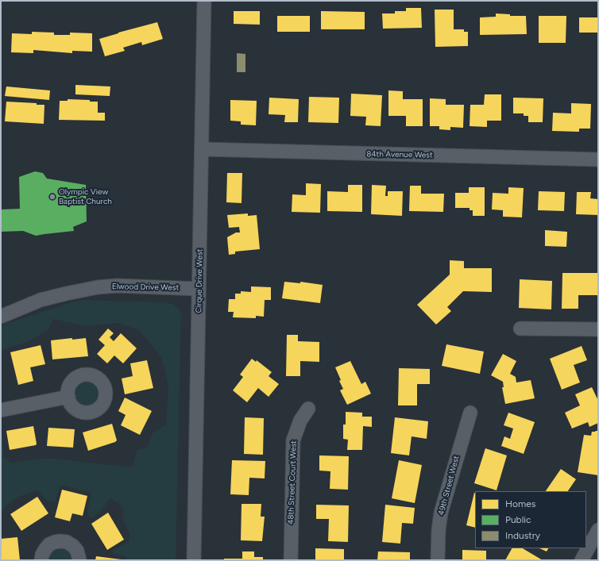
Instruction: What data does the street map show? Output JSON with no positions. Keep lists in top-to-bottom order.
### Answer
{
  "streets": {
    "street": [
      "84th Avenue West",
      "Cirque Drive West",
      "Elwood Drive West",
      "48th Street Court West",
      "49th Street West"
    ]
  },
  "crossings": [
    ["84th Avenue West", "Cirque Drive West"],
    ["Cirque Drive West", "Elwood Drive West"]
  ],
  "places": ["Olympic View Baptist Church"],
  "legend": ["Homes", "Public", "Industry"]
}
